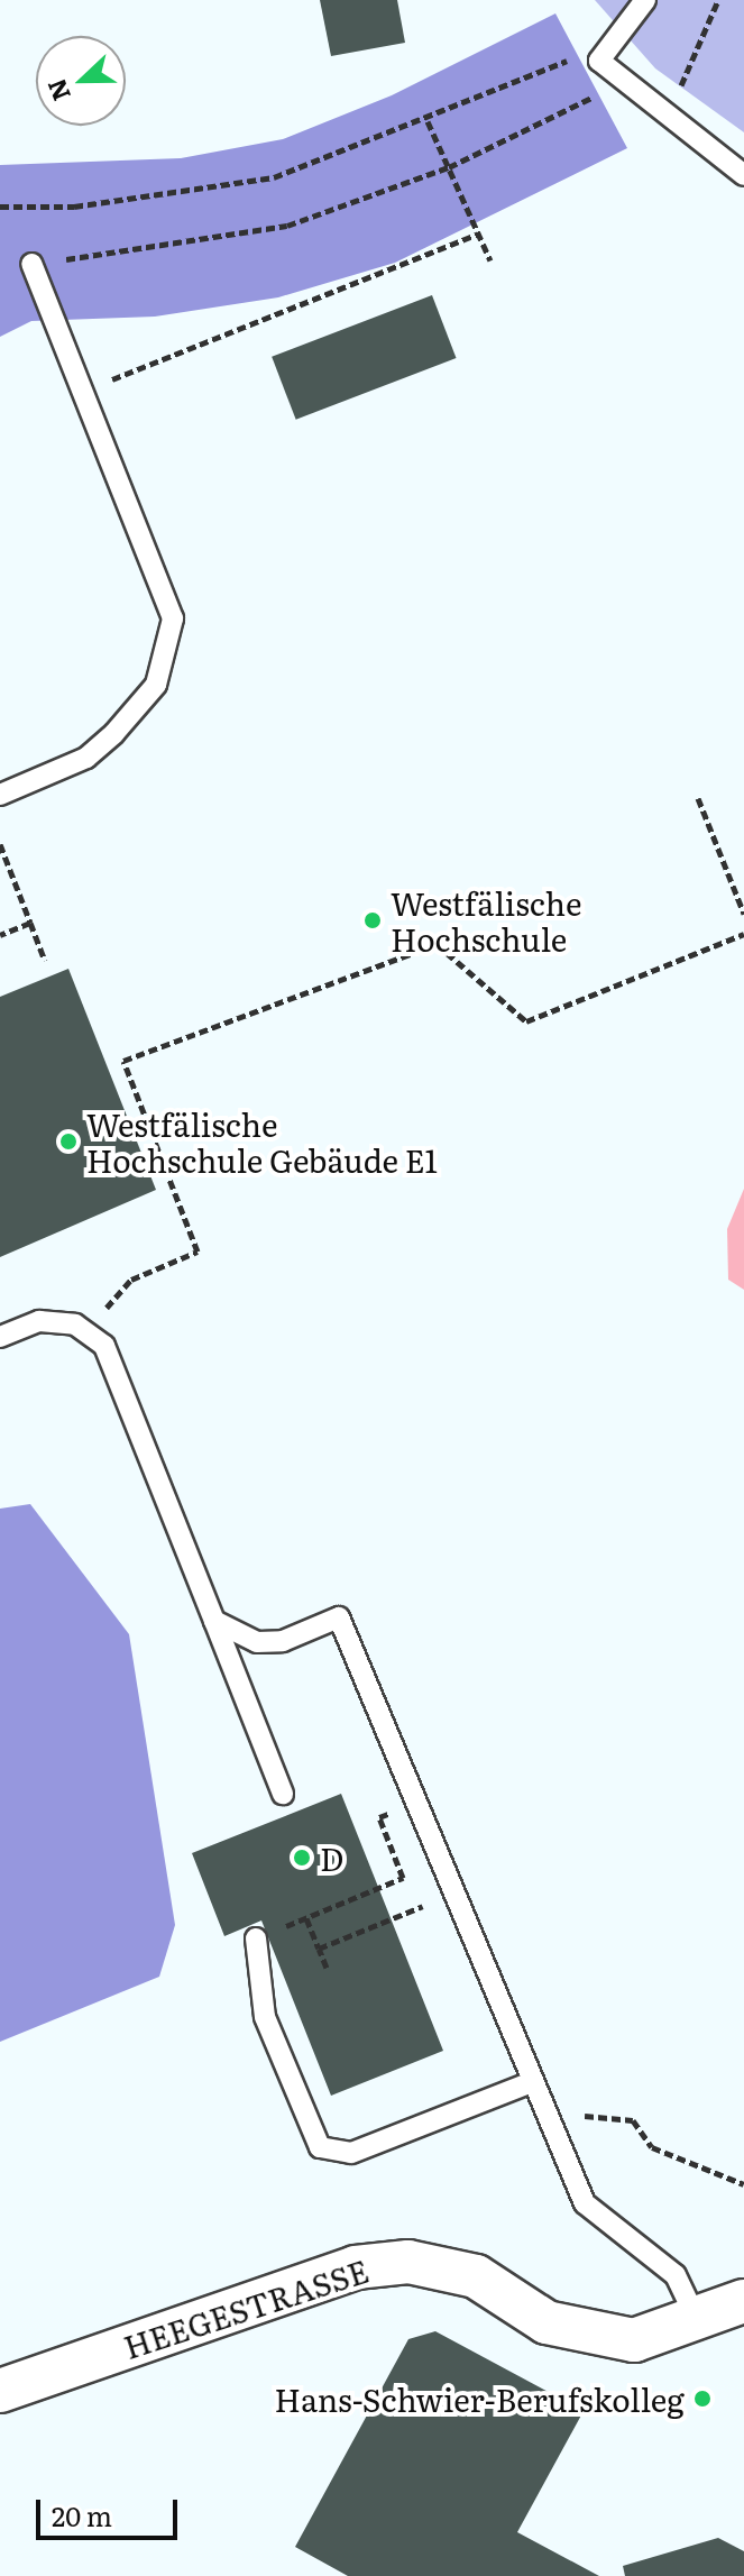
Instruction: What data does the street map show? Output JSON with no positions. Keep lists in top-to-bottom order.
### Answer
{
  "streets": {
    "street": ["HEEGESTRASSE"]
  },
  "places": [
    "Westfälische Hochschule",
    "Westfälische Hochschule Gebäude E1",
    "D",
    "Hans-Schwier-Berufskolleg"
  ],
  "scale_bar": "20 m",
  "north": "left"
}
